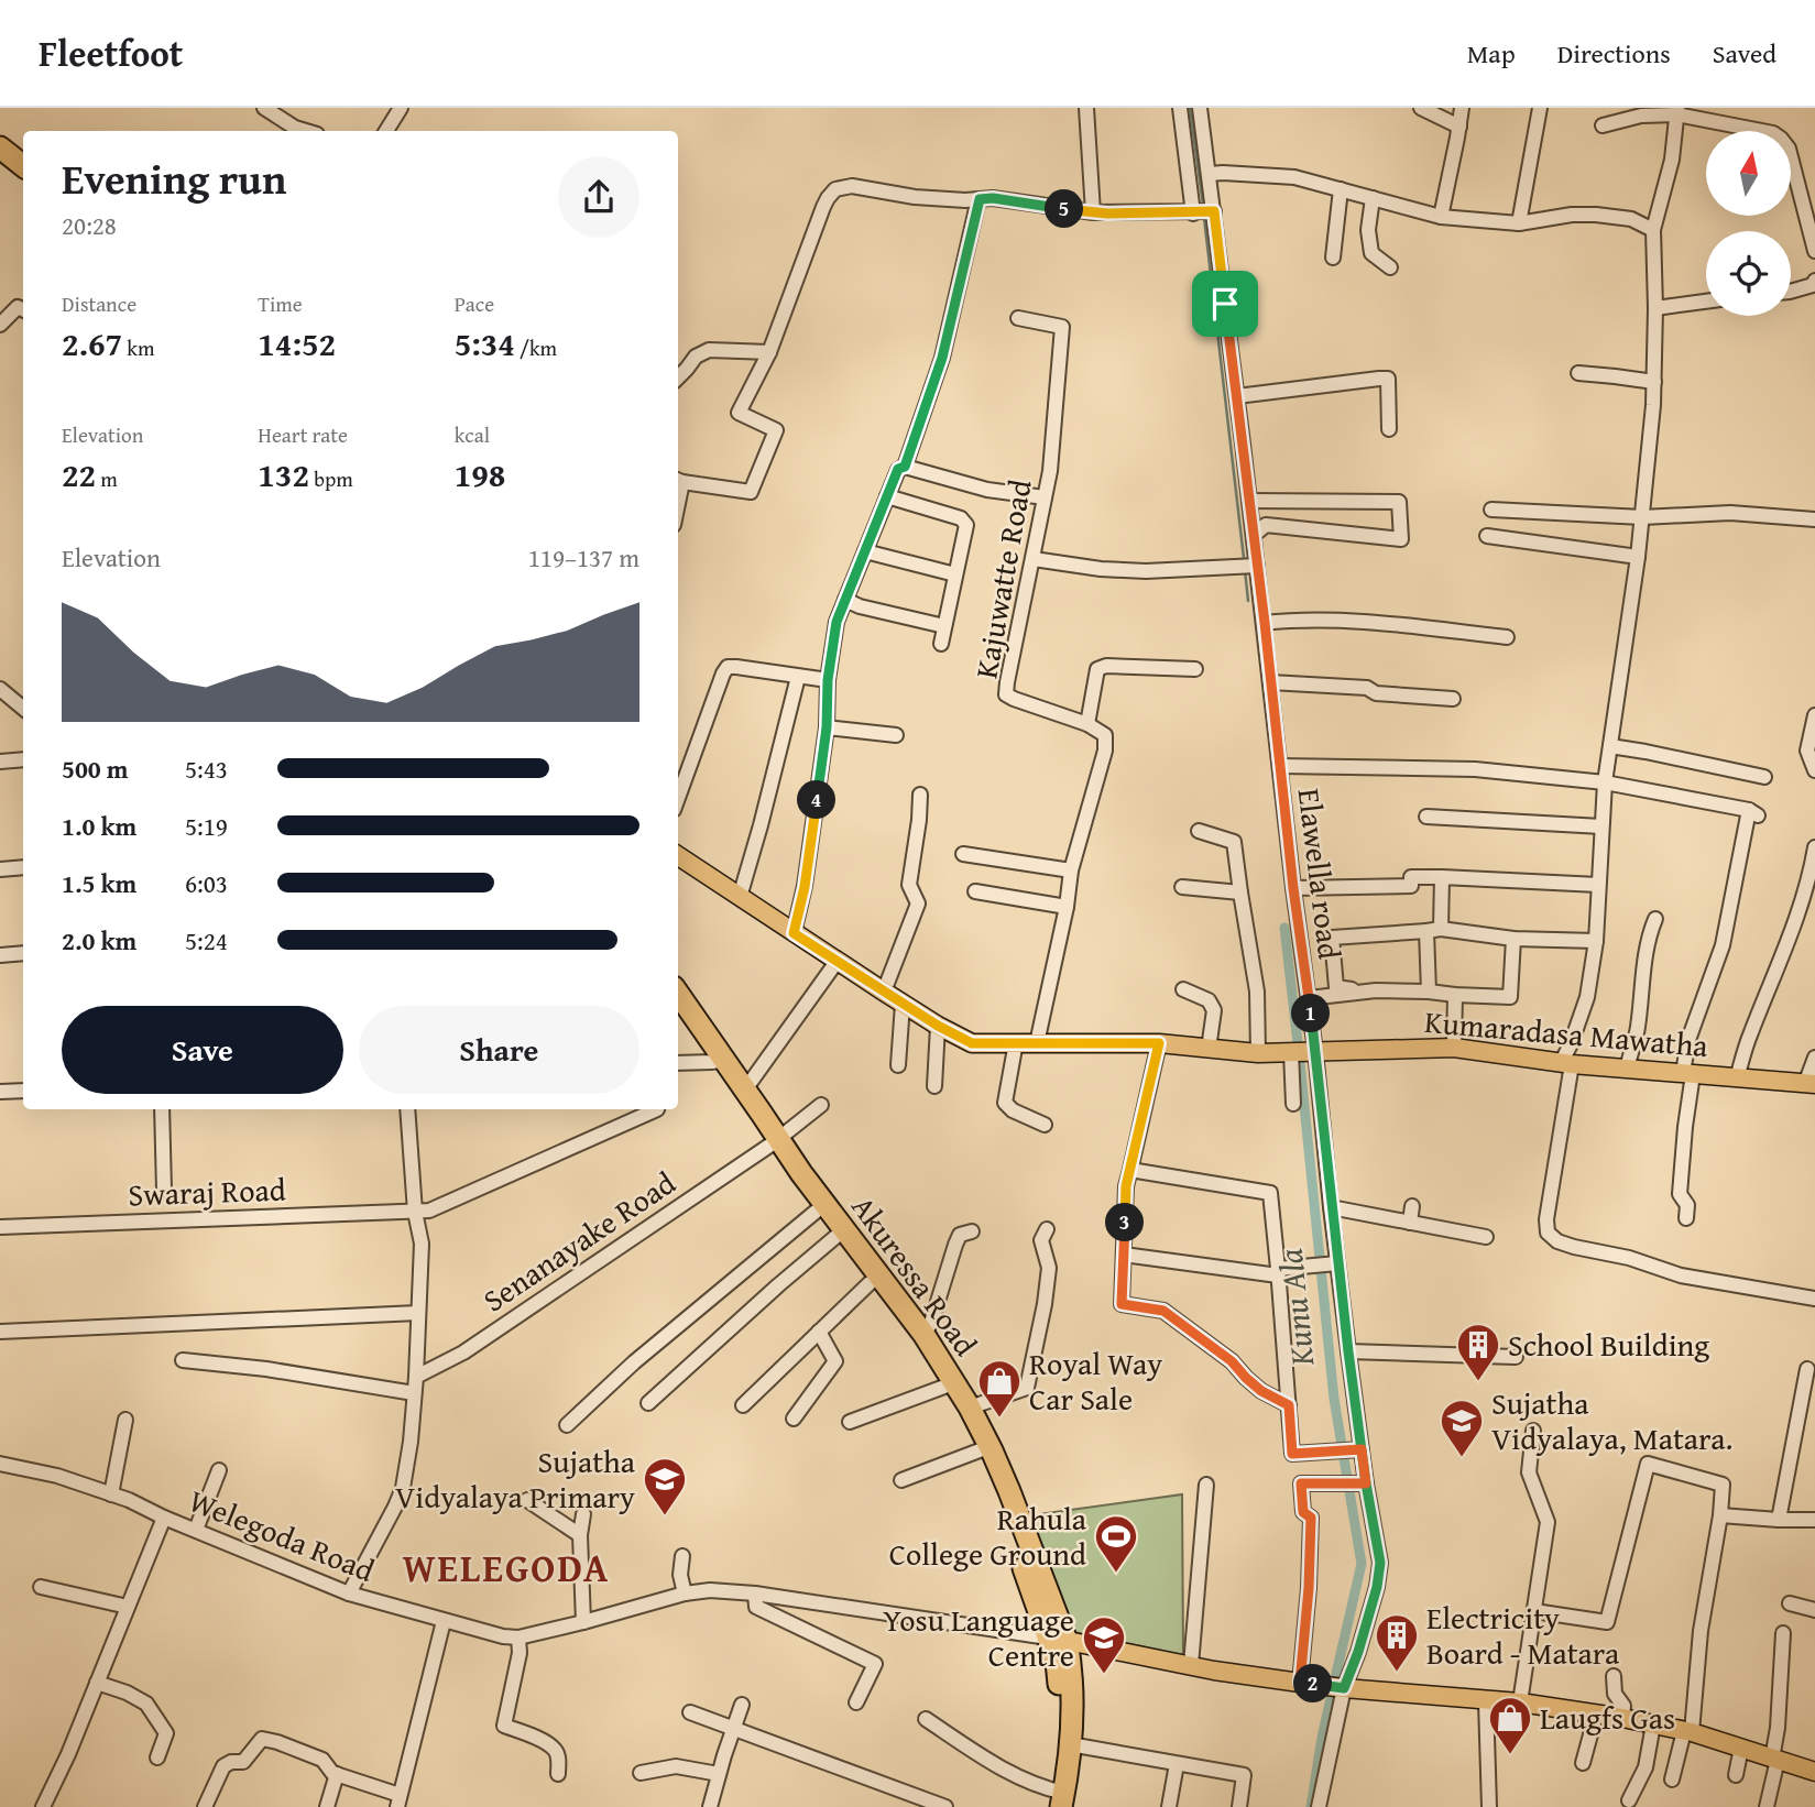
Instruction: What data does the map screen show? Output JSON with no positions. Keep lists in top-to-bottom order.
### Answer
{
  "streets": {
    "highway": ["Akuressa Road"],
    "main road": ["Kumaradasa Mawatha"],
    "street": [
      "Kajuwatte Road",
      "Elawella road",
      "Swaraj Road",
      "Senanayake Road",
      "Welegoda Road"
    ]
  },
  "crossings": [
    ["Elawella road", "Kumaradasa Mawatha"],
    ["Senanayake Road", "Akuressa Road"],
    ["Akuressa Road", "Welegoda Road"]
  ],
  "districts": ["WELEGODA"],
  "water": ["Kunu Ala"],
  "places": {
    "building": ["School Building", "Electricity Board - Matara"],
    "shop": ["Royal Way Car Sale", "Laugfs Gas"],
    "school or university": ["Sujatha Vidyalaya, Matara.", "Sujatha Vidyalaya Primary", "Yosu Language Centre"],
    "sports": ["Rahula College Ground"]
  },
  "north": "top",
  "page": {
    "header": "Fleetfoot",
    "nav": ["Map", "Directions", "Saved"],
    "heading": ["Evening run", "20:28"],
    "pins": [
      "5",
      "4",
      "1",
      "3",
      "2"
    ],
    "stats": [
      ["Distance", "2.67 km"],
      ["Time", "14:52"],
      ["Pace", "5:34 /km"],
      ["Elevation", "22 m"],
      ["Heart rate", "132 bpm"],
      ["kcal", "198"]
    ],
    "chart": ["Elevation", "119–137 m"],
    "list": [
      {
        "name": "500 m",
        "note": "5:43"
      },
      {
        "name": "1.0 km",
        "note": "5:19"
      },
      {
        "name": "1.5 km",
        "note": "6:03"
      },
      {
        "name": "2.0 km",
        "note": "5:24"
      }
    ],
    "buttons": ["Save", "Share"]
  }
}
